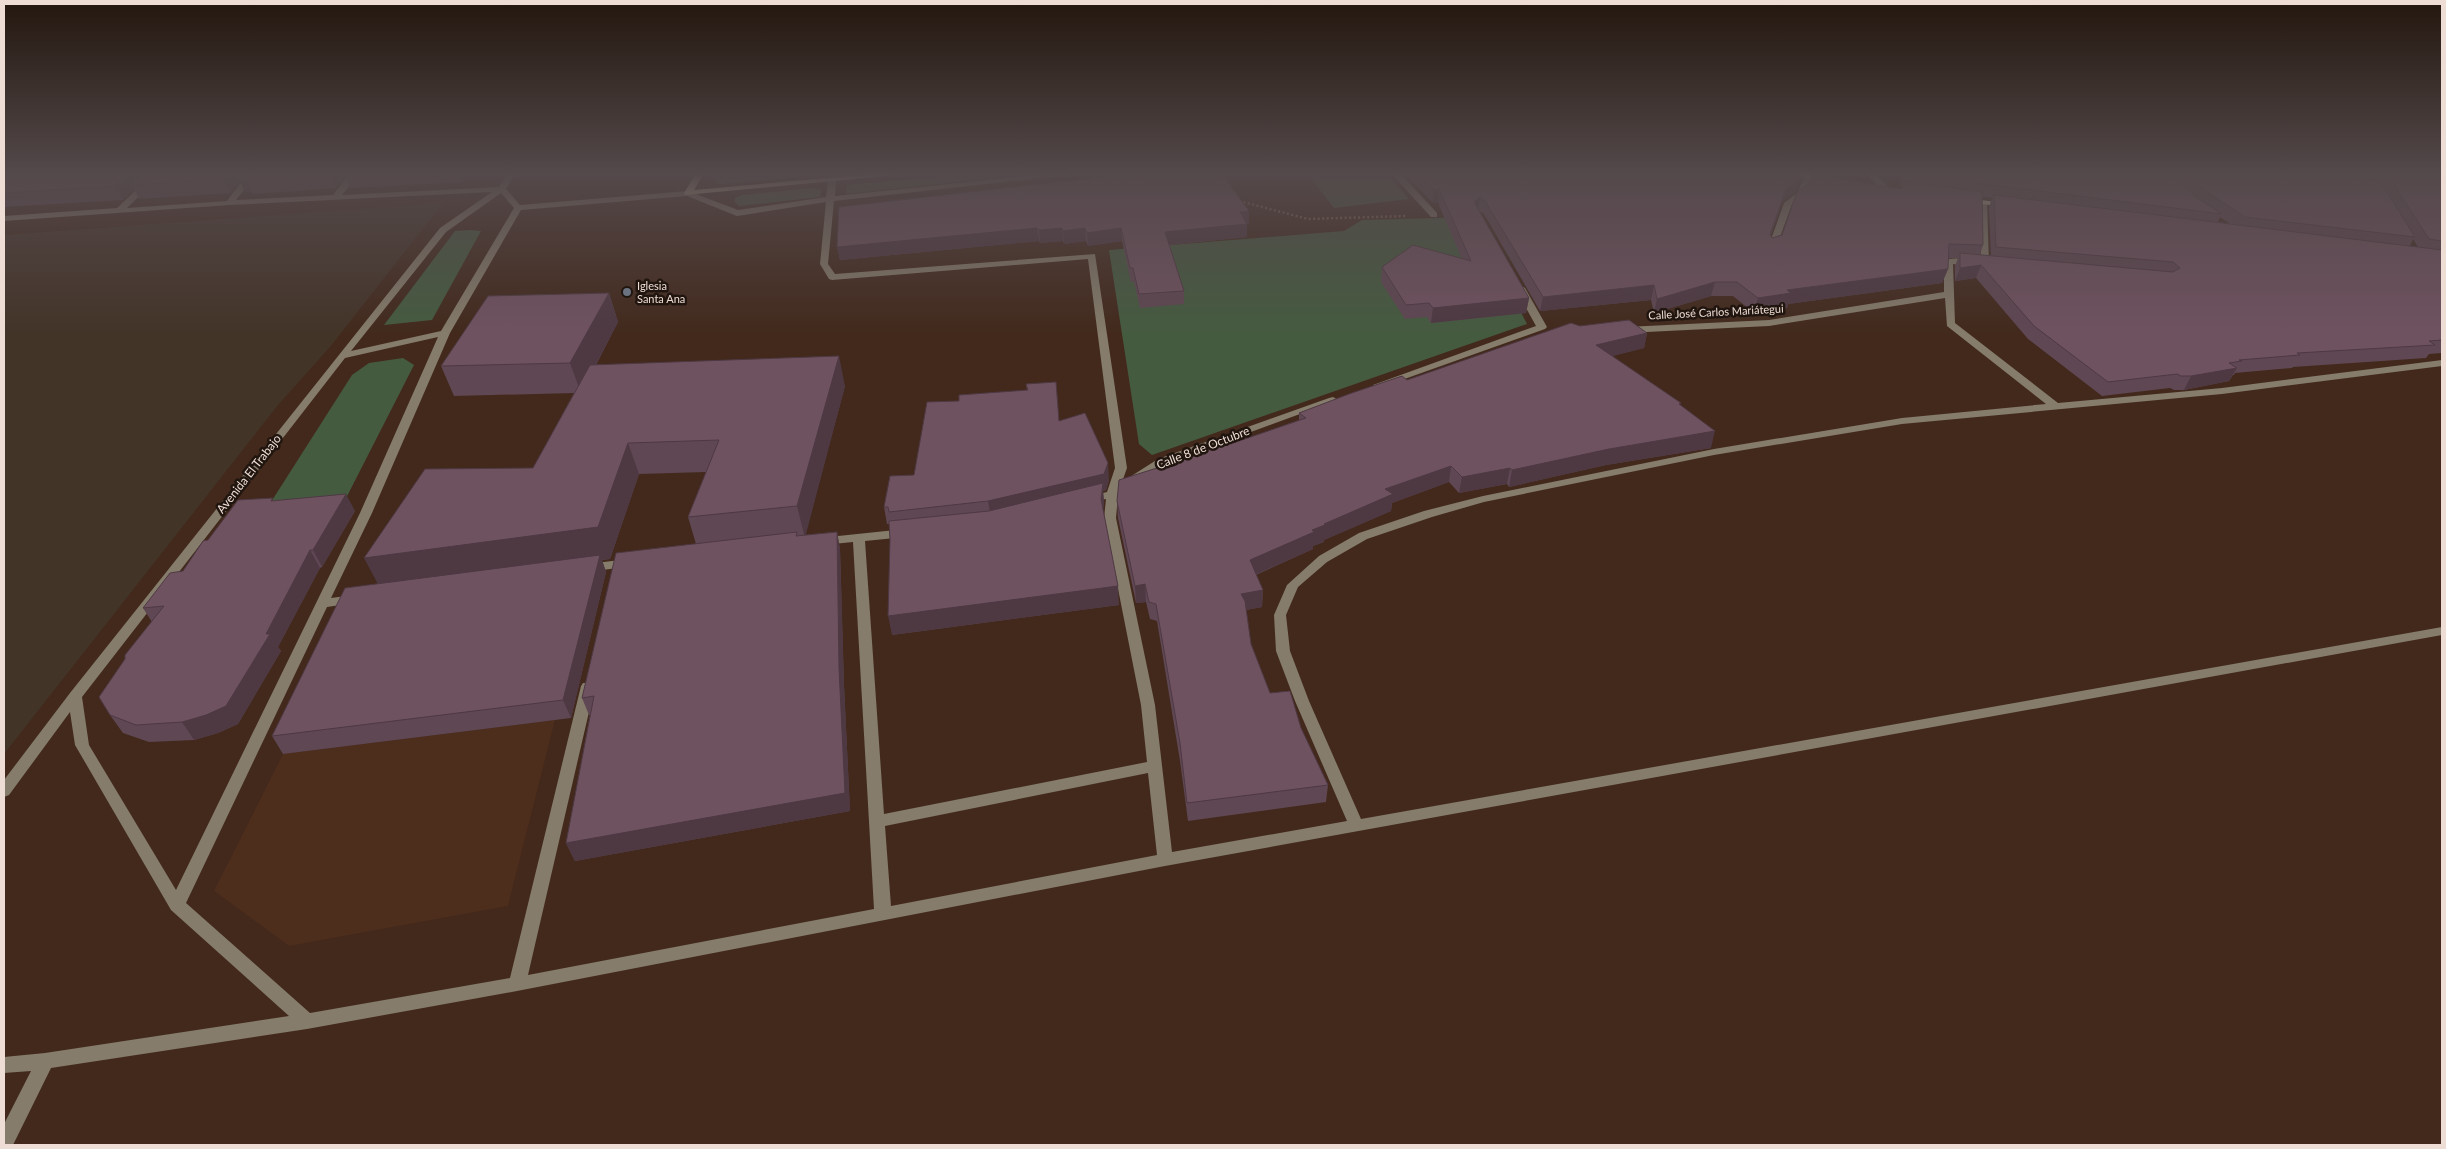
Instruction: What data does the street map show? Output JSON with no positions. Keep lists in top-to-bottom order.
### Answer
{
  "streets": {
    "street": ["Calle José Carlos Mariátegui", "Calle 8 de Octubre", "Avenida El Trabajo"]
  },
  "places": ["Iglesia Santa Ana"]
}
